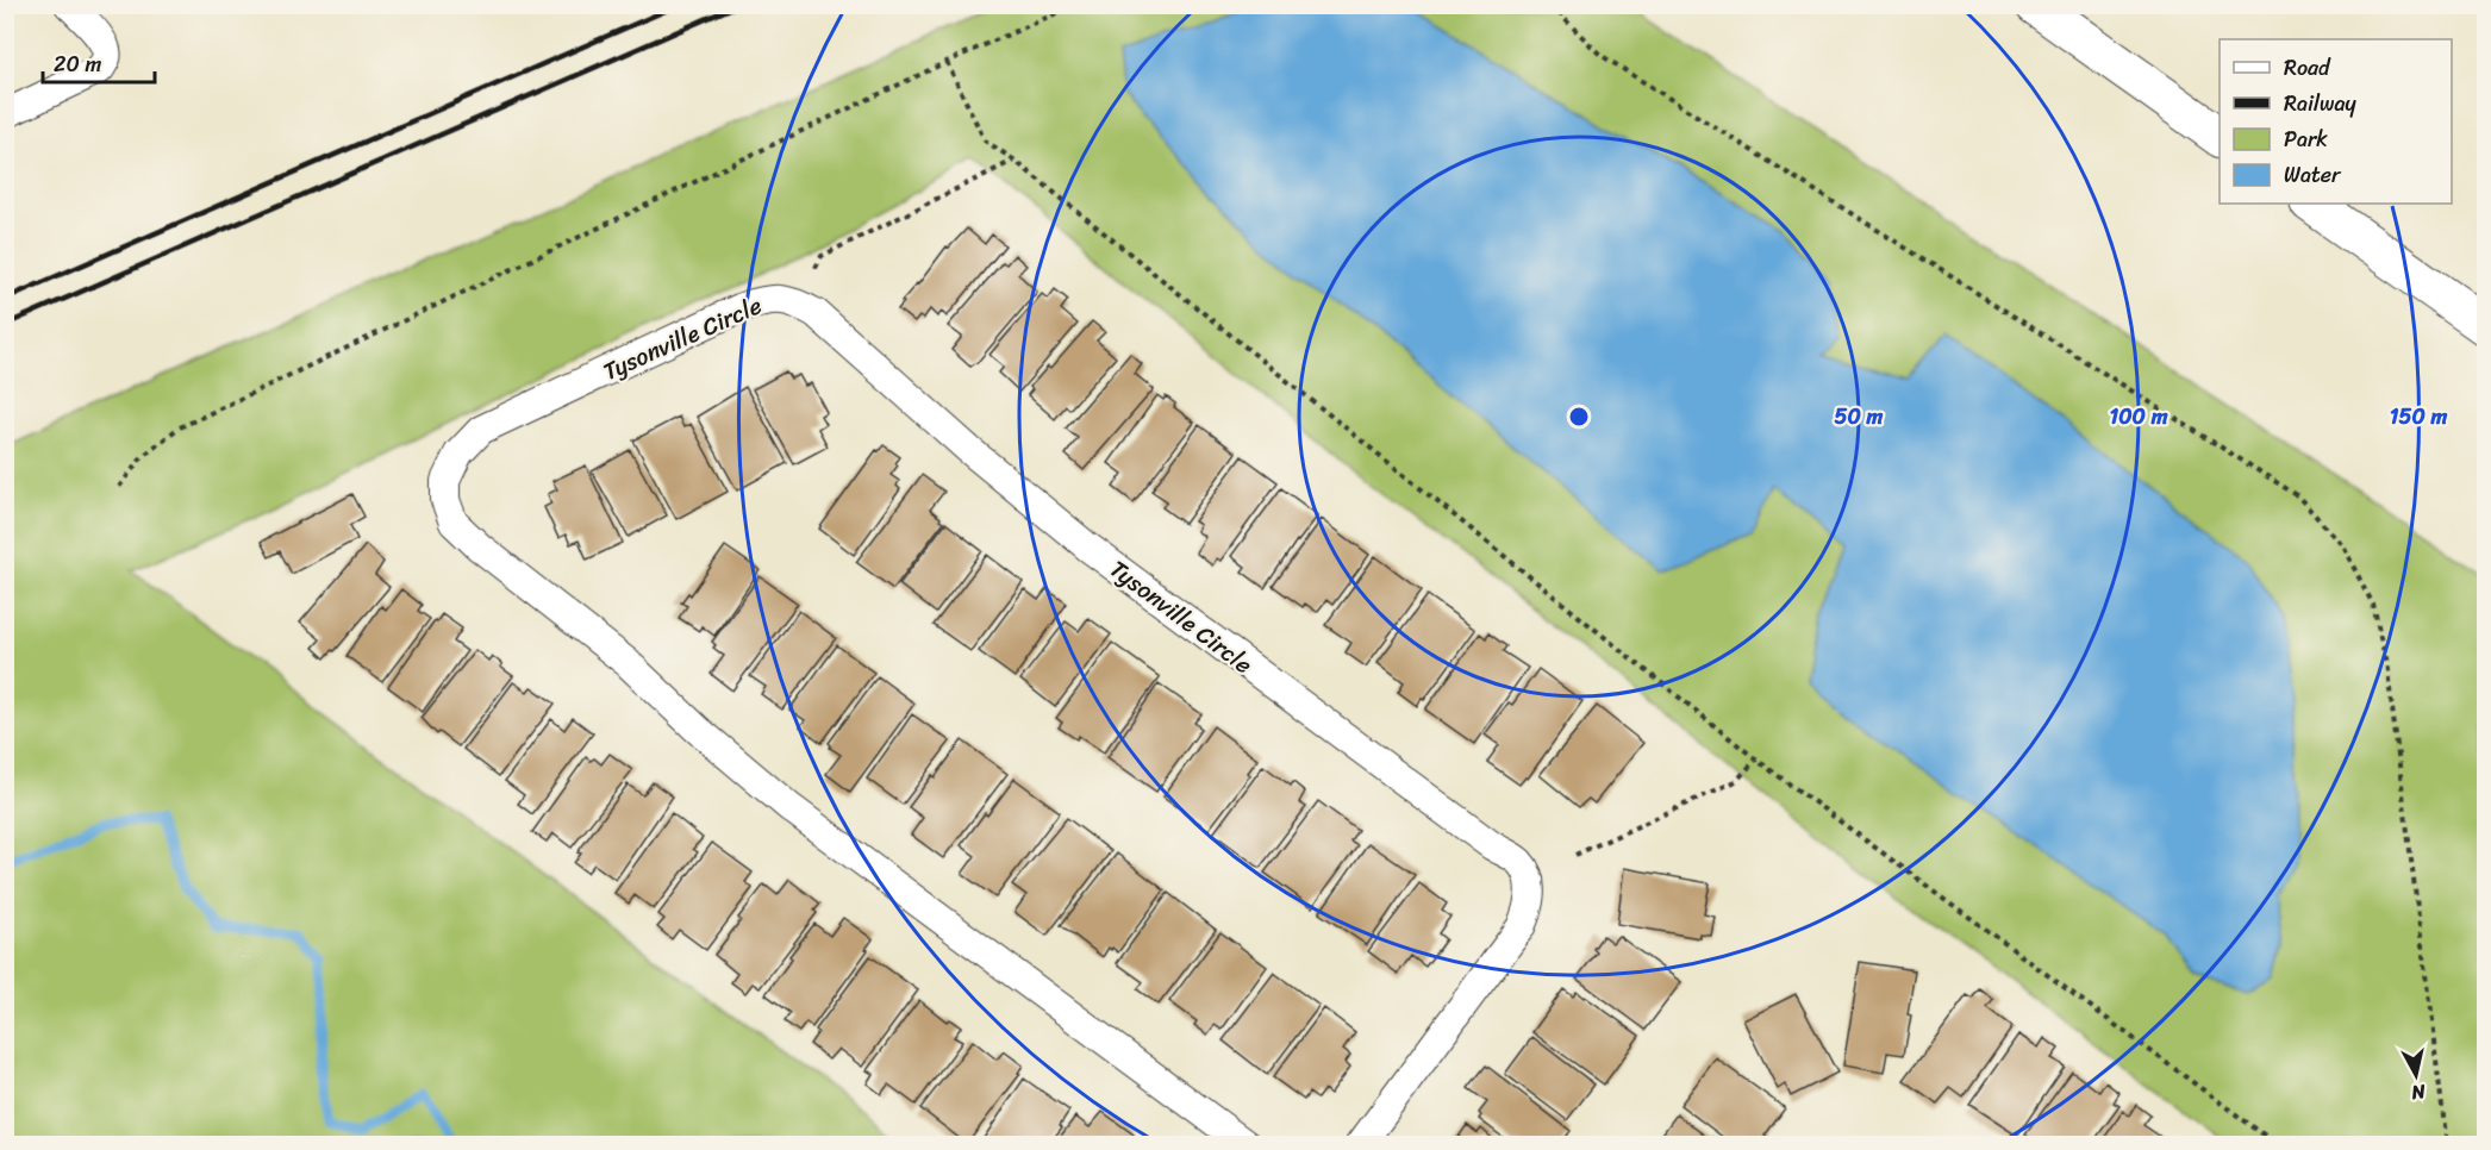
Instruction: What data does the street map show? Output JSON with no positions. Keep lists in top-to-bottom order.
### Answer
{
  "streets": {
    "street": ["Tysonville Circle"]
  },
  "legend": [
    "Road",
    "Railway",
    "Park",
    "Water"
  ],
  "scale_bar": "20 m",
  "north": "bottom",
  "rings": ["50 m", "100 m", "150 m"]
}
